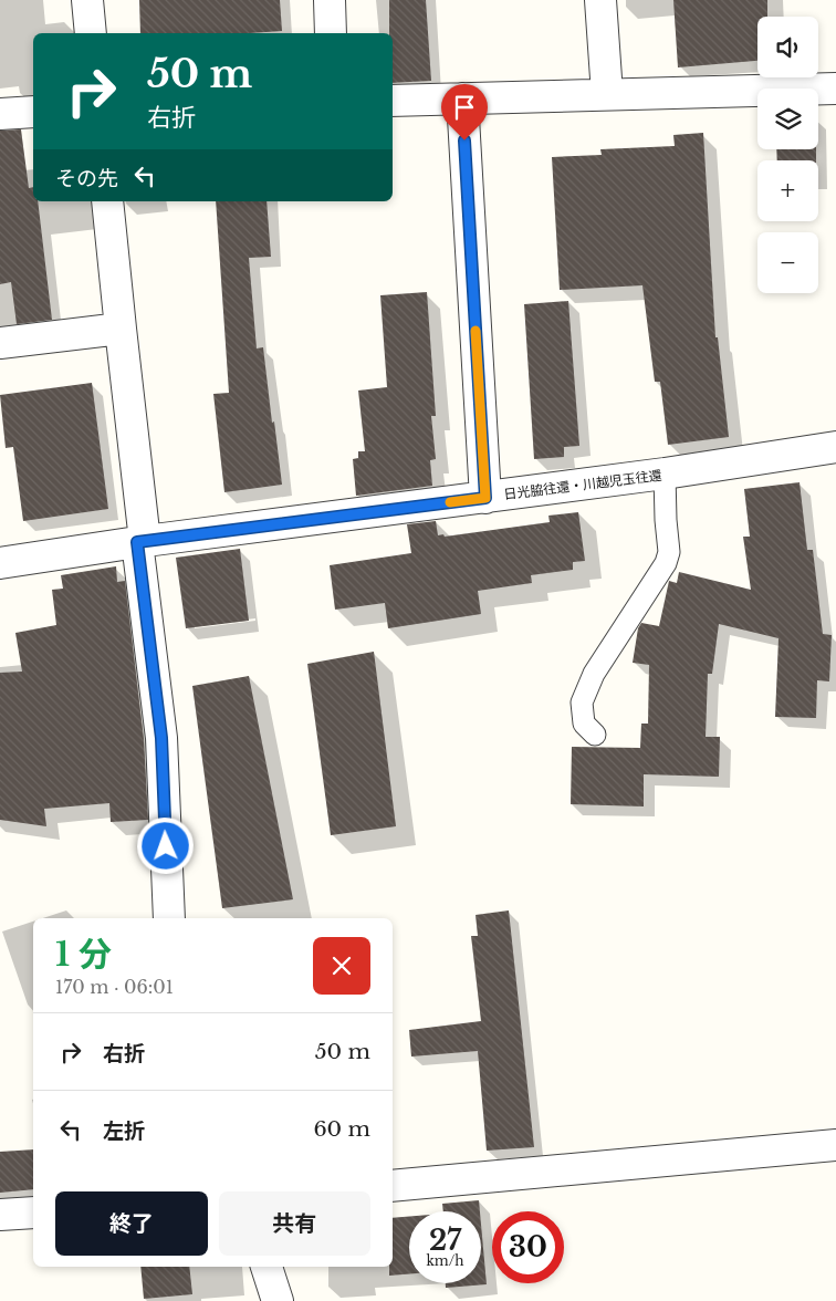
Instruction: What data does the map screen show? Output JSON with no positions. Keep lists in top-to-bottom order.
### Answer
{
  "streets": {
    "street": ["日光脇往還・川越児玉往還"]
  },
  "page": {
    "map_buttons": ["+", "−"],
    "turn": ["50 m", "右折"],
    "then": "その先",
    "heading": ["1 分", "170 m · 06:01"],
    "list": [
      {
        "name": "右折",
        "value": "50 m"
      },
      {
        "name": "左折",
        "value": "60 m"
      }
    ],
    "buttons": ["終了", "共有"],
    "speed": "27 km/h",
    "limit": "30"
  }
}
